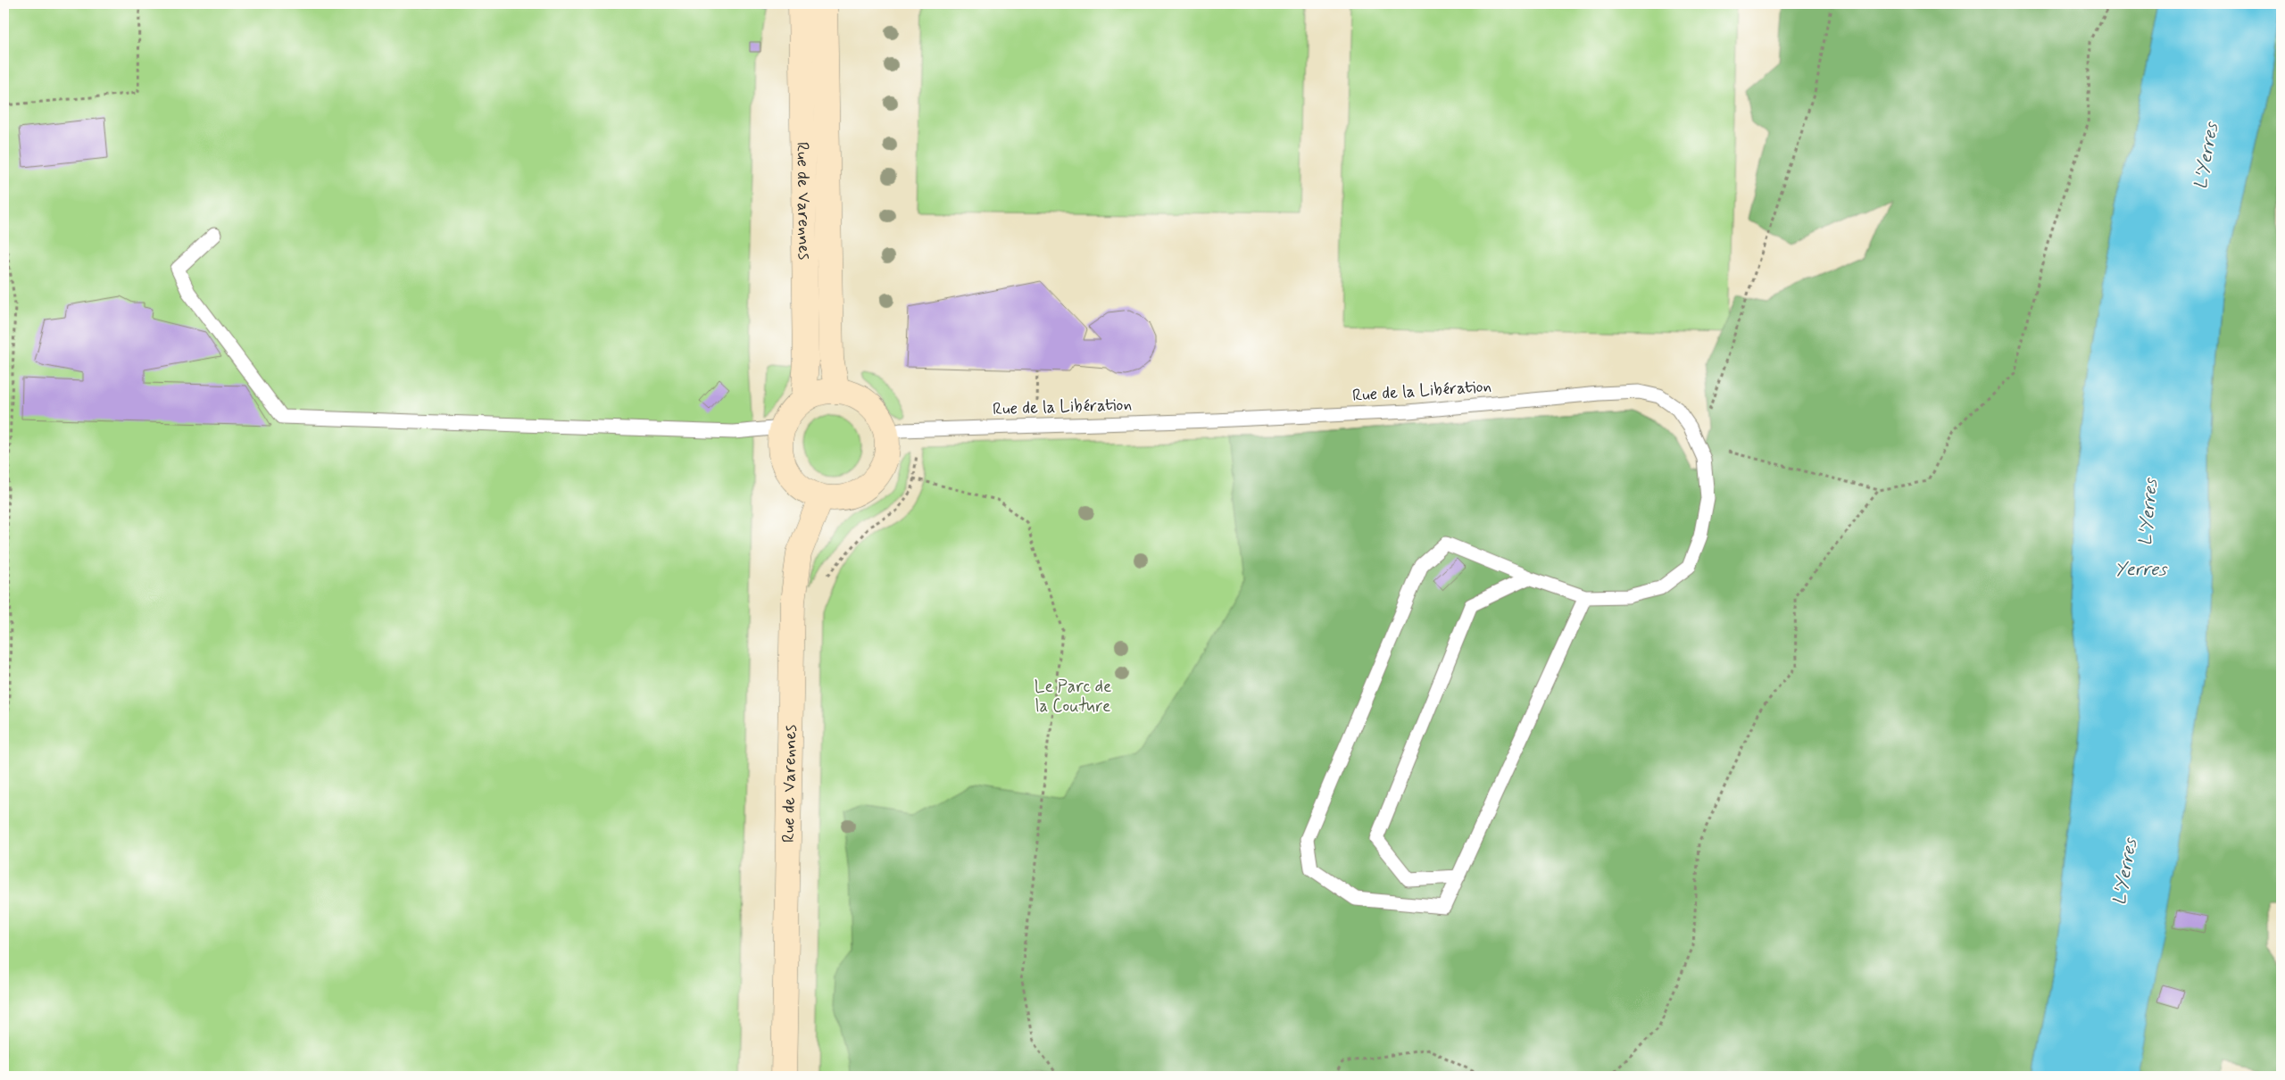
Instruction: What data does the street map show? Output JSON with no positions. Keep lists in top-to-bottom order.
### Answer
{
  "streets": {
    "street": ["Rue de Varennes"],
    "lane": ["Rue de la Libération"]
  },
  "crossings": [
    ["Rue de Varennes", "Rue de la Libération"]
  ],
  "water": ["L'Yerres", "Yerres"],
  "parks": ["Le Parc de la Couture"]
}
